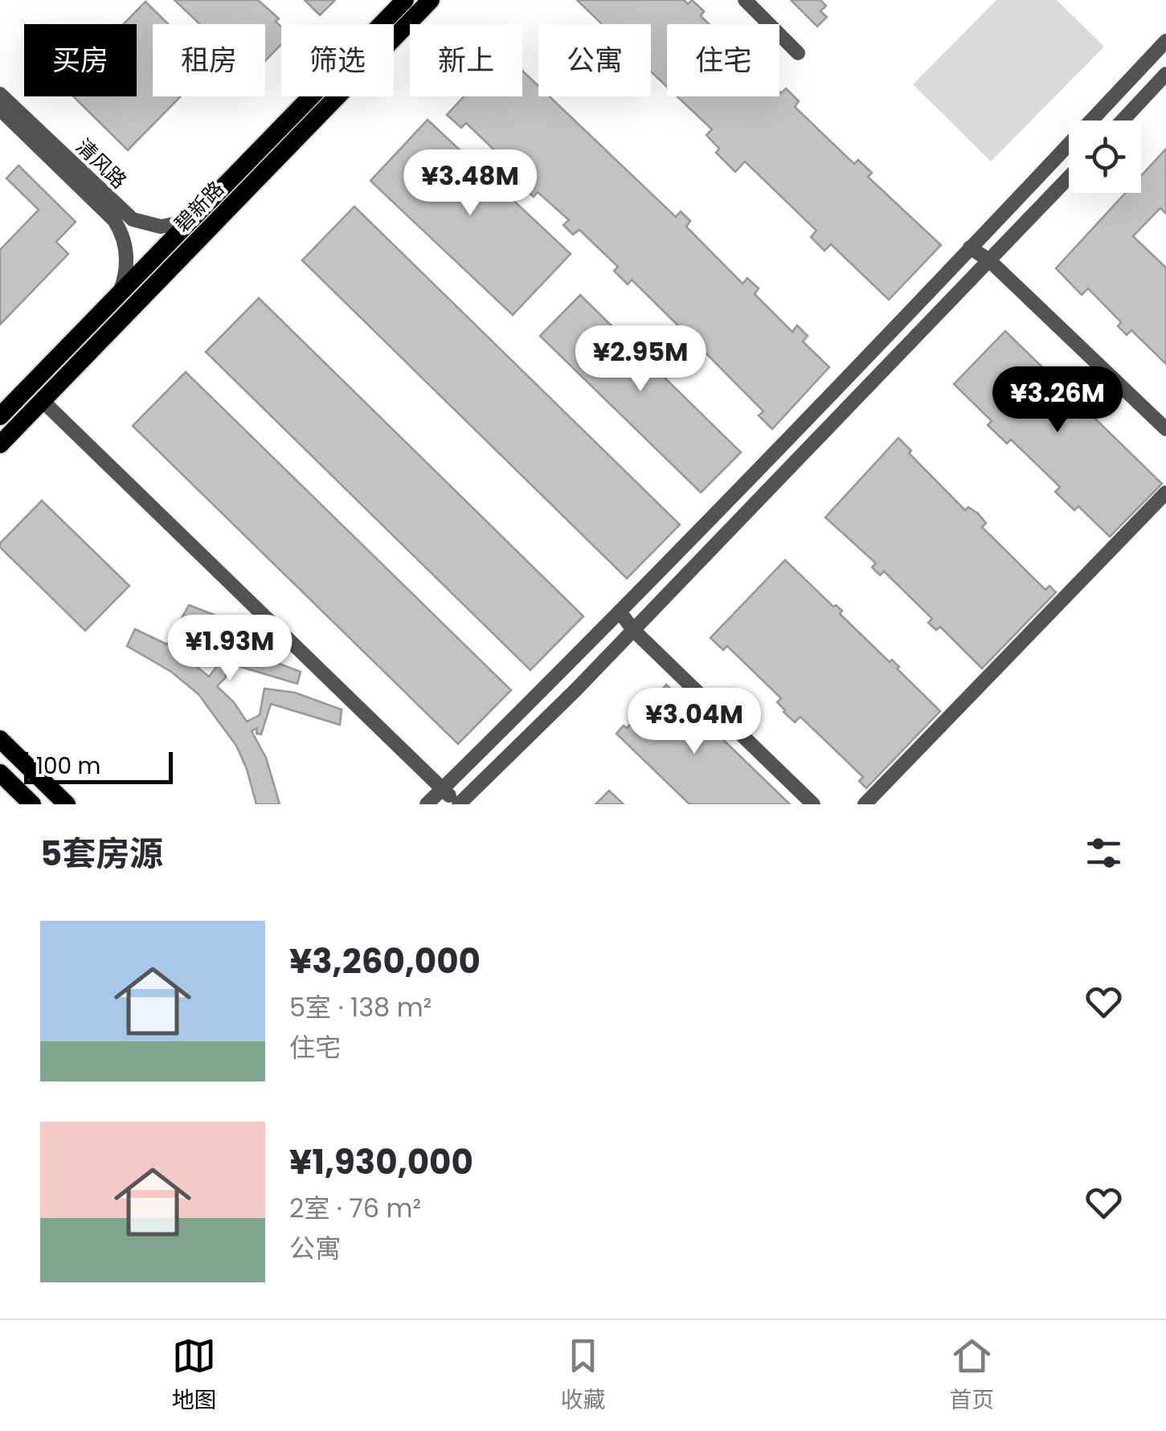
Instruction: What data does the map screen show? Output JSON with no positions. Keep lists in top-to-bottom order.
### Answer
{
  "streets": {
    "main road": ["碧新路"],
    "street": ["清风路"]
  },
  "crossings": [
    ["清风路", "碧新路"]
  ],
  "scale_bar": "100 m",
  "page": {
    "chip": [
      "买房",
      "租房",
      "筛选",
      "新上",
      "公寓",
      "住宅"
    ],
    "price": [
      "¥3.48M",
      "¥2.95M",
      "¥3.26M",
      "¥1.93M",
      "¥3.04M"
    ],
    "scale": "100 m",
    "heading": "5套房源",
    "list": [
      {
        "name": "¥3,260,000",
        "note": "5室 · 138 m² · 住宅"
      },
      {
        "name": "¥1,930,000",
        "note": "2室 · 76 m² · 公寓"
      }
    ],
    "tabs": ["地图", "收藏", "首页"]
  }
}
